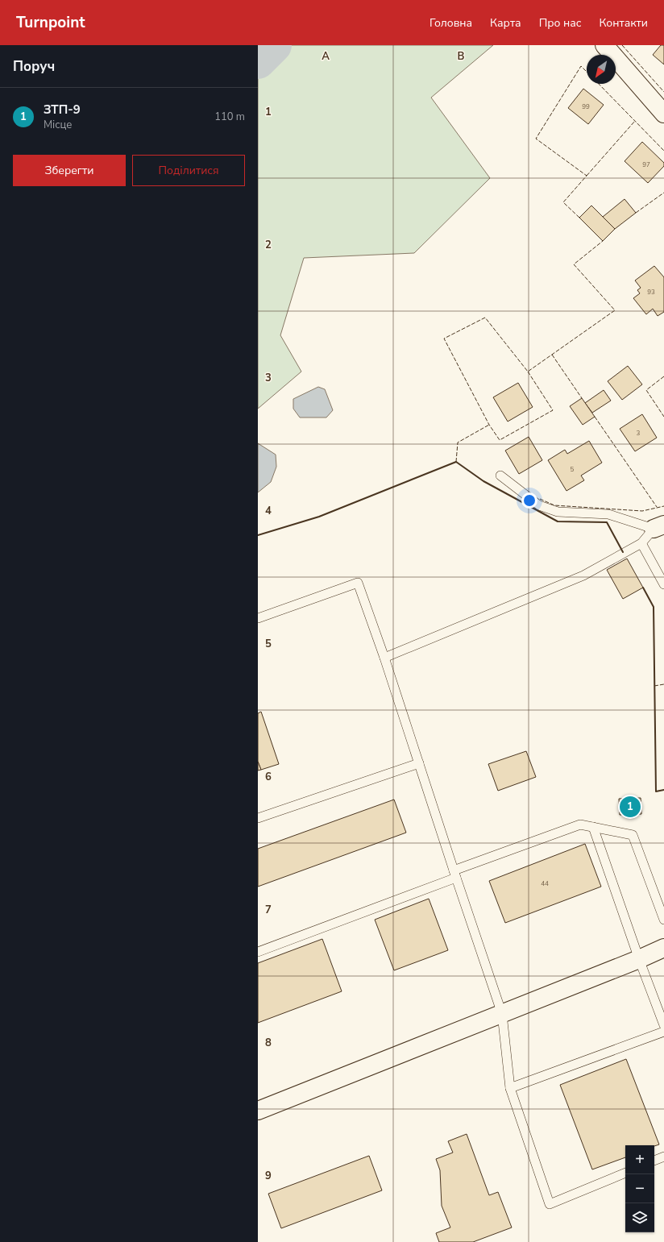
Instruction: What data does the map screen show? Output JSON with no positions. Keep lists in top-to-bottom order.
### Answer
{
  "house_numbers": [
    "99",
    "97",
    "93",
    "3",
    "5",
    "44"
  ],
  "north": "bottom left",
  "page": {
    "header": "Turnpoint",
    "nav": [
      "Головна",
      "Карта",
      "Про нас",
      "Контакти"
    ],
    "heading": "Поруч",
    "list": [
      {
        "mark": "1",
        "name": "ЗТП-9",
        "note": "Місце",
        "value": "110 m"
      }
    ],
    "buttons": ["Зберегти", "Поділитися"],
    "pins": "1",
    "map_buttons": ["+", "−"]
  },
  "grid": {
    "columns": ["A", "B"],
    "rows": [
      "1",
      "2",
      "3",
      "4",
      "5",
      "6",
      "7",
      "8",
      "9"
    ]
  }
}
